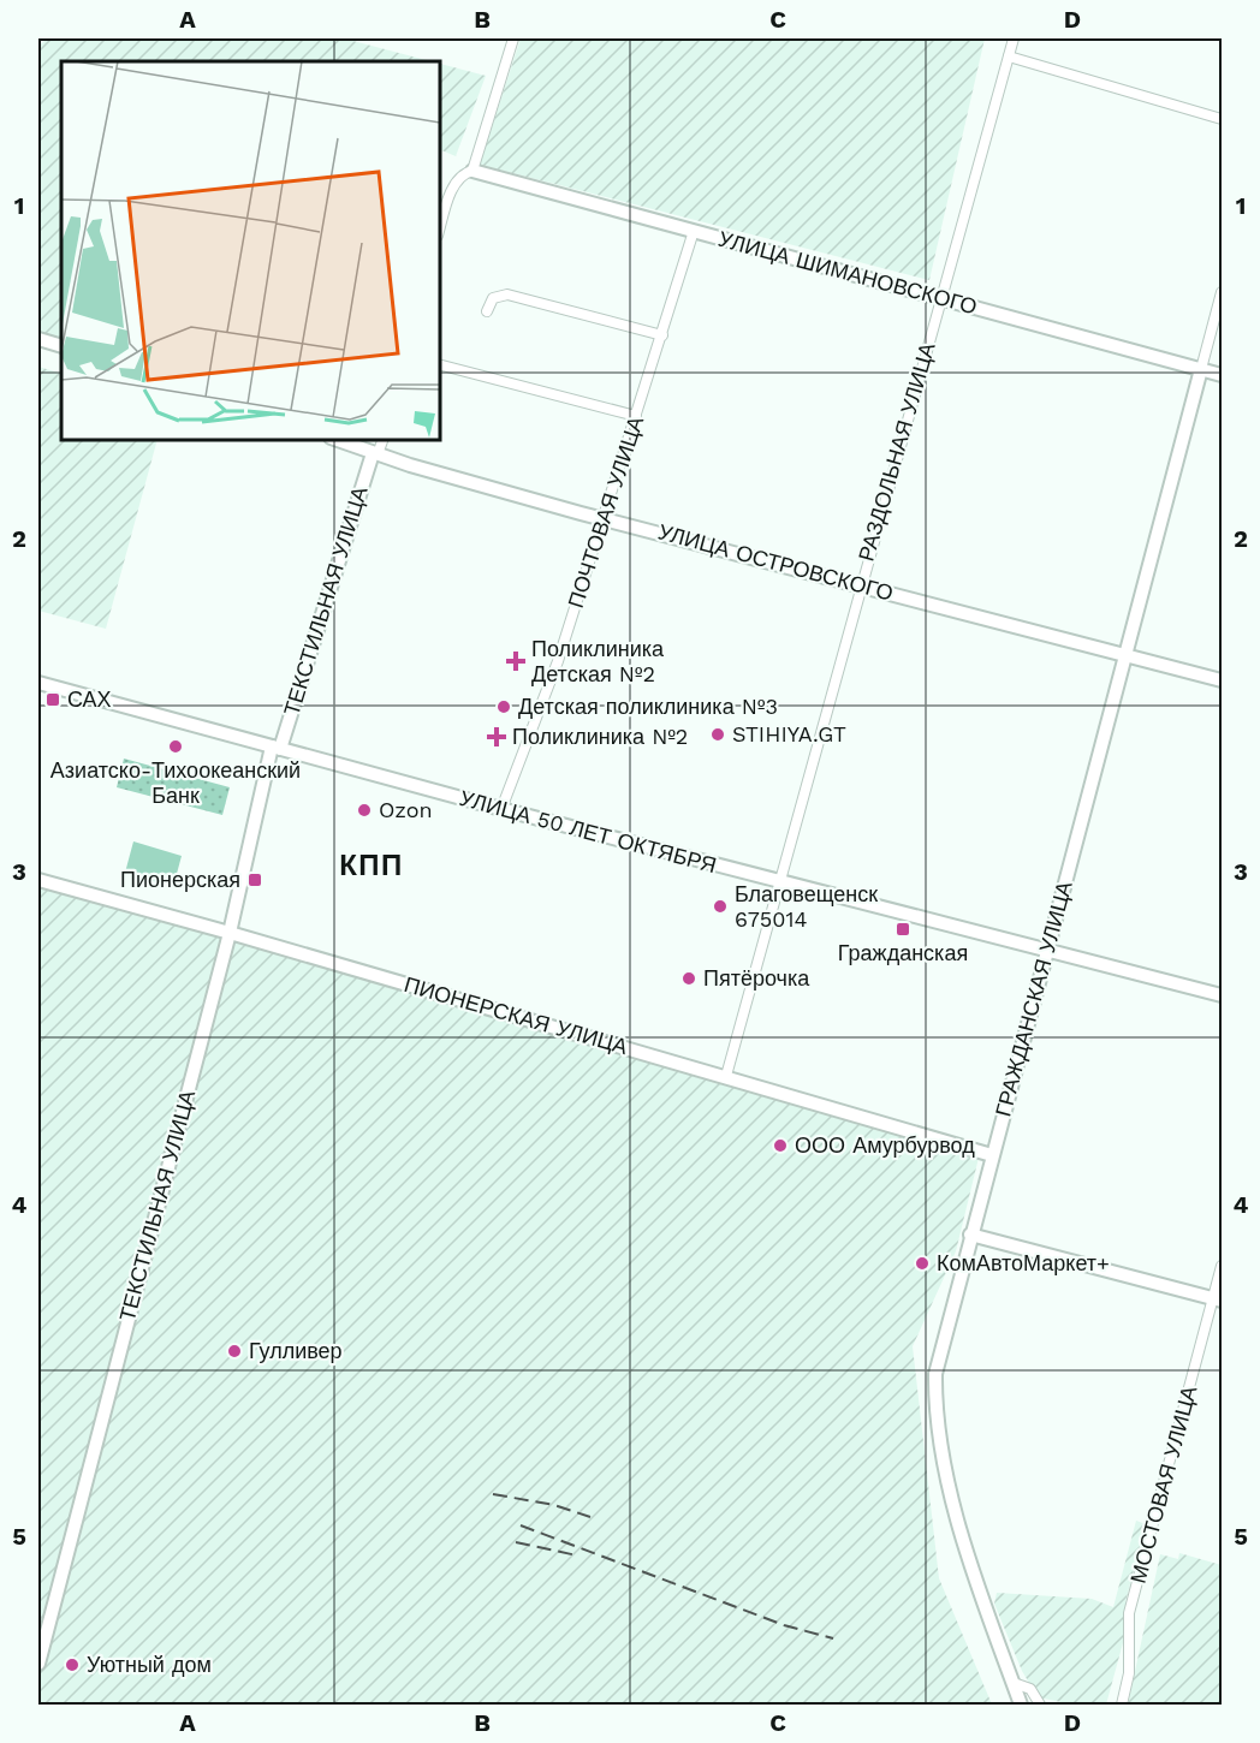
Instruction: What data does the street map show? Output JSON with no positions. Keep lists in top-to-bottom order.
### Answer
{
  "streets": {
    "street": [
      "УЛИЦА ШИМАНОВСКОГО",
      "РАЗДОЛЬНАЯ УЛИЦА",
      "ПОЧТОВАЯ УЛИЦА",
      "УЛИЦА ОСТРОВСКОГО",
      "ТЕКСТИЛЬНАЯ УЛИЦА",
      "УЛИЦА 50 ЛЕТ ОКТЯБРЯ",
      "ГРАЖДАНСКАЯ УЛИЦА",
      "ПИОНЕРСКАЯ УЛИЦА",
      "МОСТОВАЯ УЛИЦА"
    ]
  },
  "crossings": [
    ["УЛИЦА ШИМАНОВСКОГО", "РАЗДОЛЬНАЯ УЛИЦА"],
    ["УЛИЦА ШИМАНОВСКОГО", "ПОЧТОВАЯ УЛИЦА"],
    ["УЛИЦА ШИМАНОВСКОГО", "ГРАЖДАНСКАЯ УЛИЦА"],
    ["РАЗДОЛЬНАЯ УЛИЦА", "УЛИЦА ОСТРОВСКОГО"],
    ["РАЗДОЛЬНАЯ УЛИЦА", "УЛИЦА 50 ЛЕТ ОКТЯБРЯ"],
    ["РАЗДОЛЬНАЯ УЛИЦА", "ПИОНЕРСКАЯ УЛИЦА"],
    ["ПОЧТОВАЯ УЛИЦА", "УЛИЦА ОСТРОВСКОГО"],
    ["ПОЧТОВАЯ УЛИЦА", "УЛИЦА 50 ЛЕТ ОКТЯБРЯ"],
    ["УЛИЦА ОСТРОВСКОГО", "ТЕКСТИЛЬНАЯ УЛИЦА"],
    ["УЛИЦА ОСТРОВСКОГО", "ГРАЖДАНСКАЯ УЛИЦА"],
    ["ТЕКСТИЛЬНАЯ УЛИЦА", "УЛИЦА 50 ЛЕТ ОКТЯБРЯ"],
    ["ТЕКСТИЛЬНАЯ УЛИЦА", "ПИОНЕРСКАЯ УЛИЦА"],
    ["УЛИЦА 50 ЛЕТ ОКТЯБРЯ", "ГРАЖДАНСКАЯ УЛИЦА"],
    ["ГРАЖДАНСКАЯ УЛИЦА", "ПИОНЕРСКАЯ УЛИЦА"]
  ],
  "districts": ["КПП"],
  "places": {
    "health": ["Поликлиника Детская №2", "Поликлиника №2"],
    "transit": ["САХ", "Пионерская", "Гражданская"],
    "other": [
      "Детская поликлиника №3",
      "STIHIYA.GT",
      "Азиатско-Тихоокеанский Банк",
      "Ozon",
      "Благовещенск 675014",
      "Пятёрочка",
      "ООО Амурбурвод",
      "КомАвтоМаркет+",
      "Гулливер",
      "Уютный дом"
    ]
  },
  "grid": {
    "columns": [
      "A",
      "B",
      "C",
      "D"
    ],
    "rows": [
      "1",
      "2",
      "3",
      "4",
      "5"
    ]
  }
}
